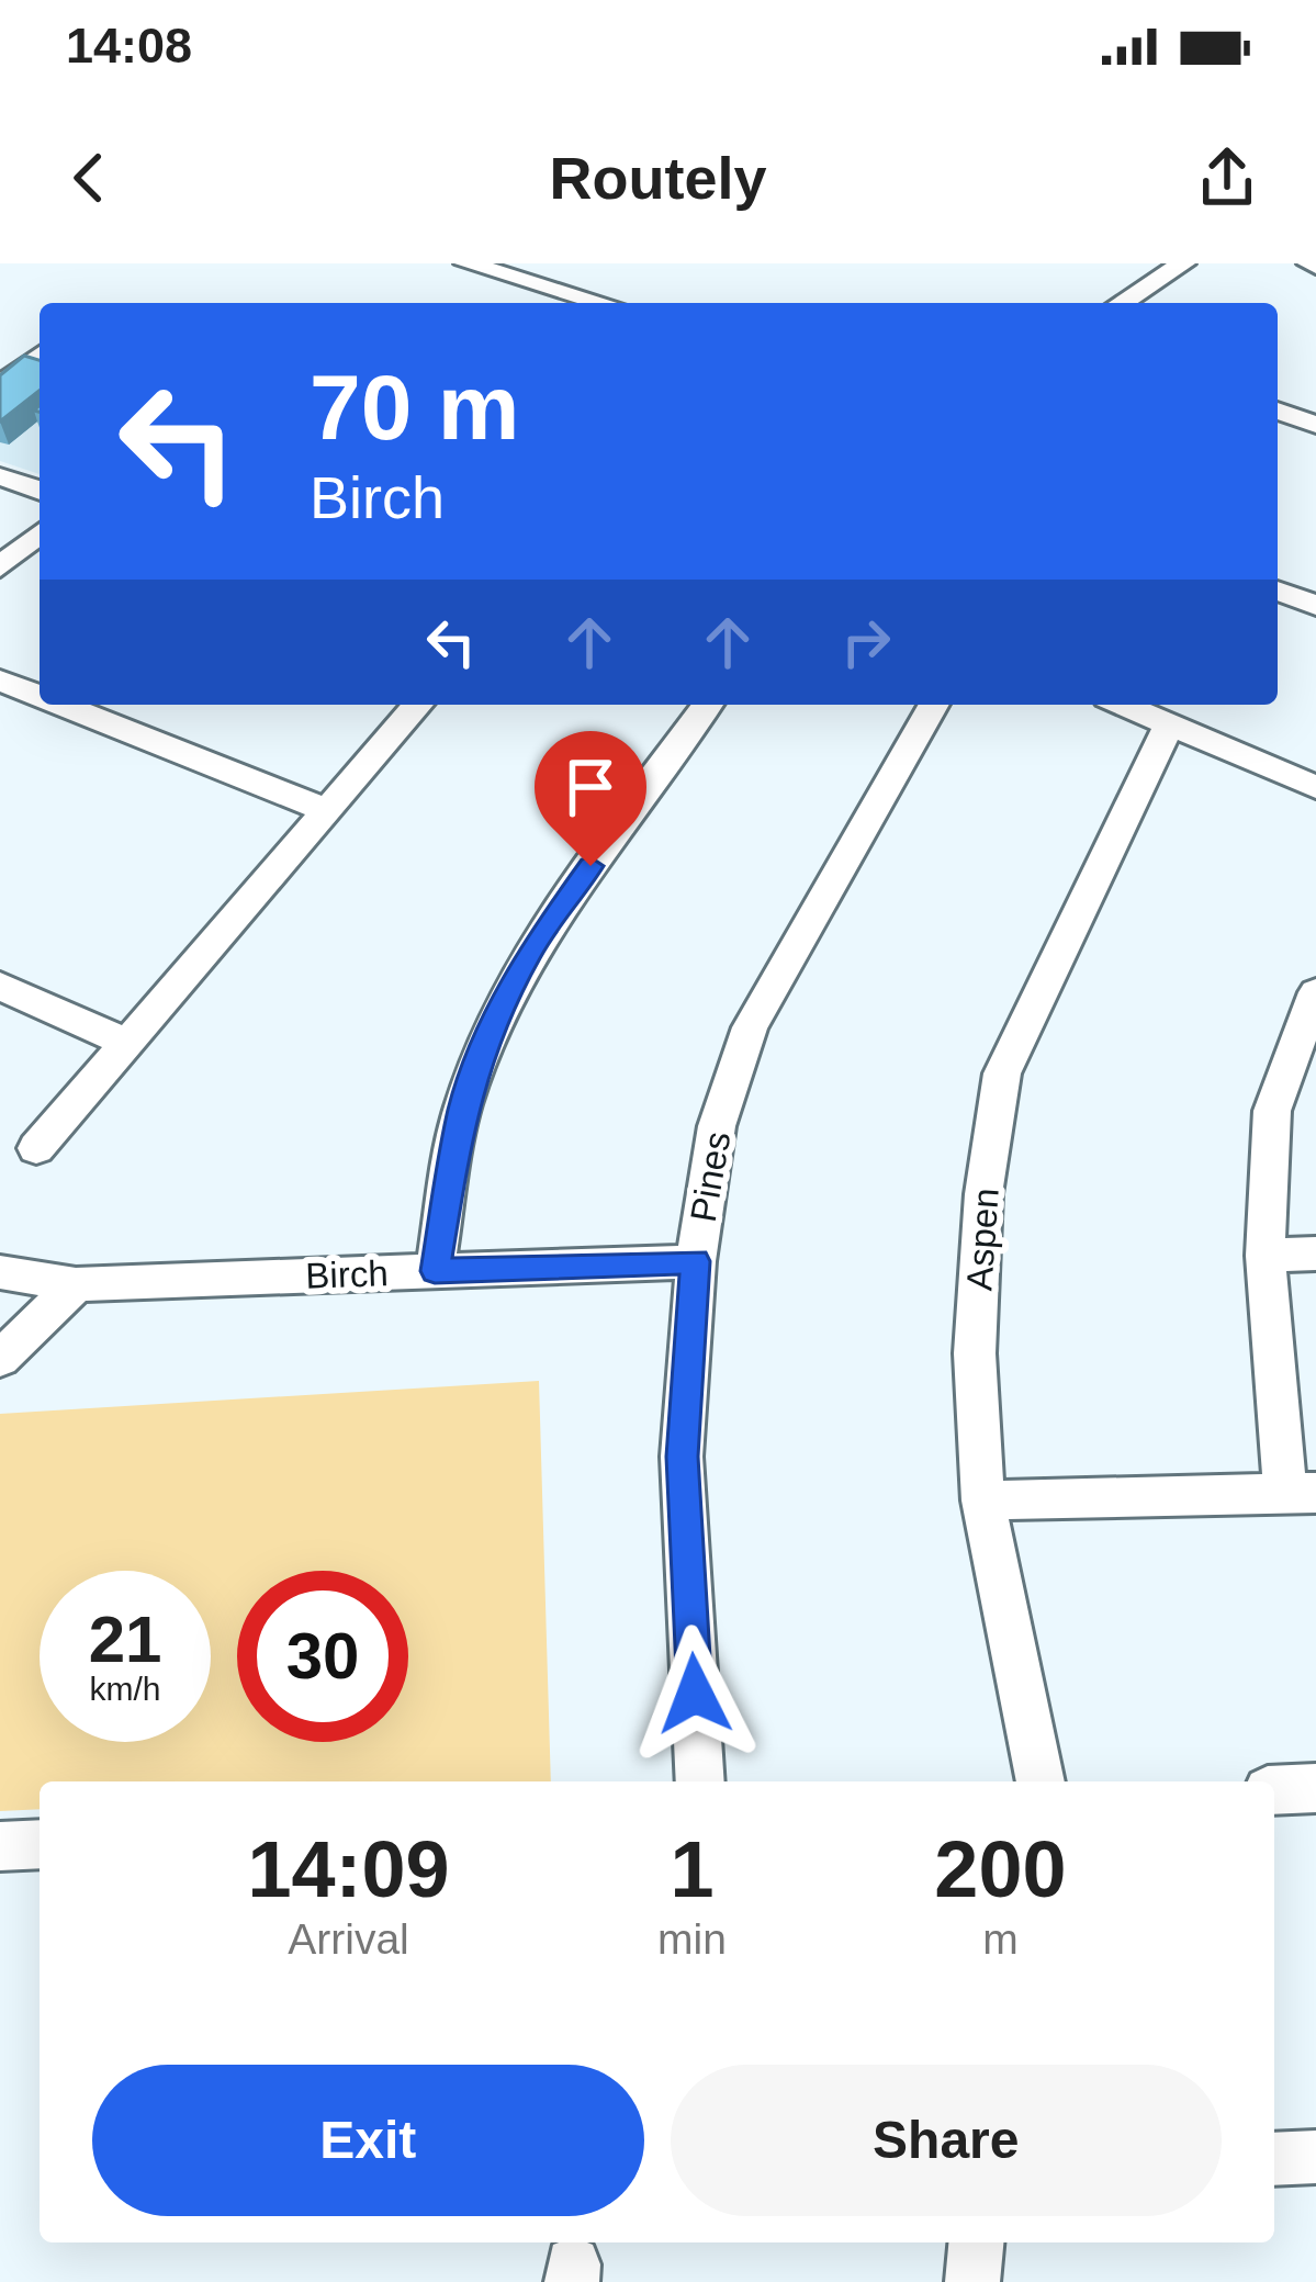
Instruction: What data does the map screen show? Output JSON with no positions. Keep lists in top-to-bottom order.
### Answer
{
  "streets": {
    "street": ["Pines", "Aspen", "Birch"]
  },
  "crossings": [
    ["Pines", "Birch"]
  ],
  "page": {
    "status": "14:08",
    "header": "Routely",
    "turn": ["70 m", "Birch"],
    "speed": "21 km/h",
    "limit": "30",
    "eta": [
      "14:09",
      "Arrival",
      "1",
      "min",
      "200",
      "m"
    ],
    "buttons": ["Exit", "Share"]
  }
}
